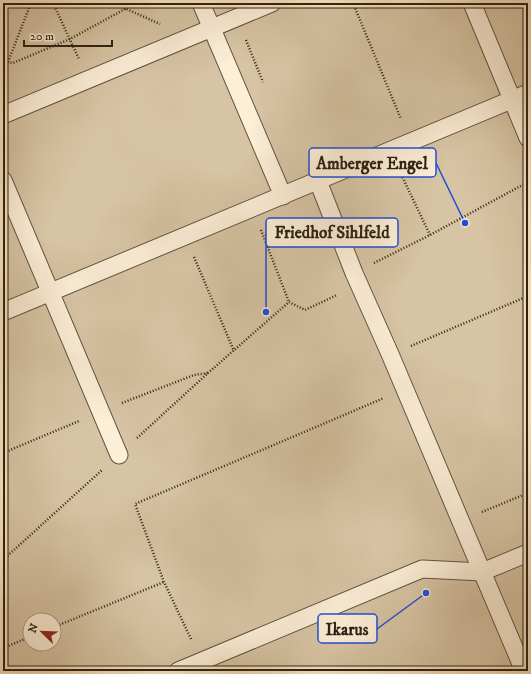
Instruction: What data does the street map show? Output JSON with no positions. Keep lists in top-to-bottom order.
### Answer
{
  "places": ["Amberger Engel", "Friedhof Sihlfeld", "Ikarus"],
  "scale_bar": "20 m",
  "north": "top left"
}
